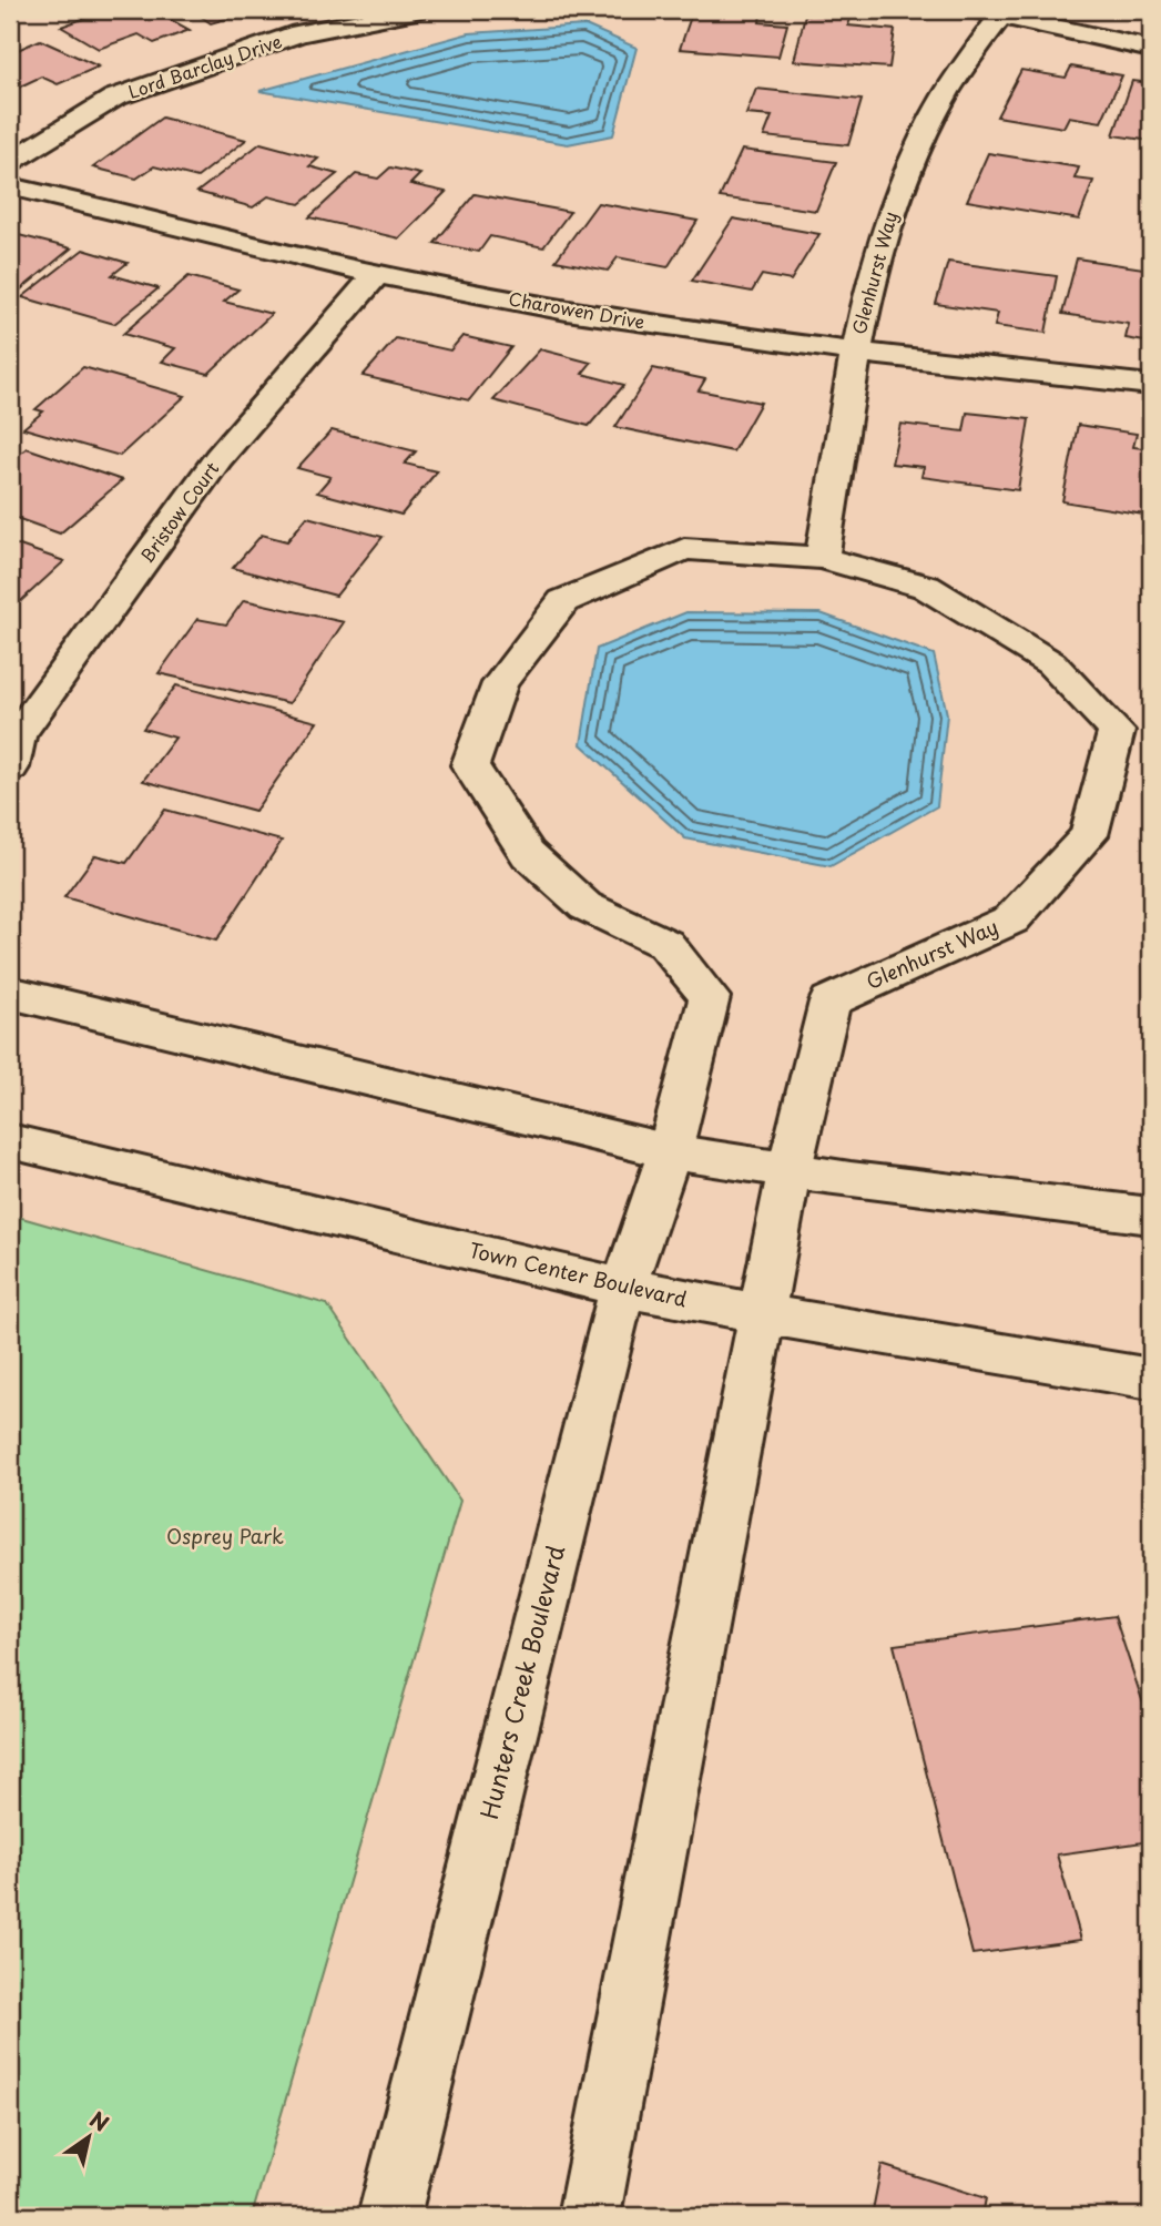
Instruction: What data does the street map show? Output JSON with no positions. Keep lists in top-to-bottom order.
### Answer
{
  "streets": {
    "street": [
      "Lord Barclay Drive",
      "Glenhurst Way",
      "Charowen Drive",
      "Bristow Court",
      "Town Center Boulevard",
      "Hunters Creek Boulevard"
    ]
  },
  "crossings": [
    ["Glenhurst Way", "Charowen Drive"],
    ["Glenhurst Way", "Hunters Creek Boulevard"],
    ["Charowen Drive", "Bristow Court"],
    ["Town Center Boulevard", "Hunters Creek Boulevard"]
  ],
  "parks": ["Osprey Park"],
  "north": "top right"
}
